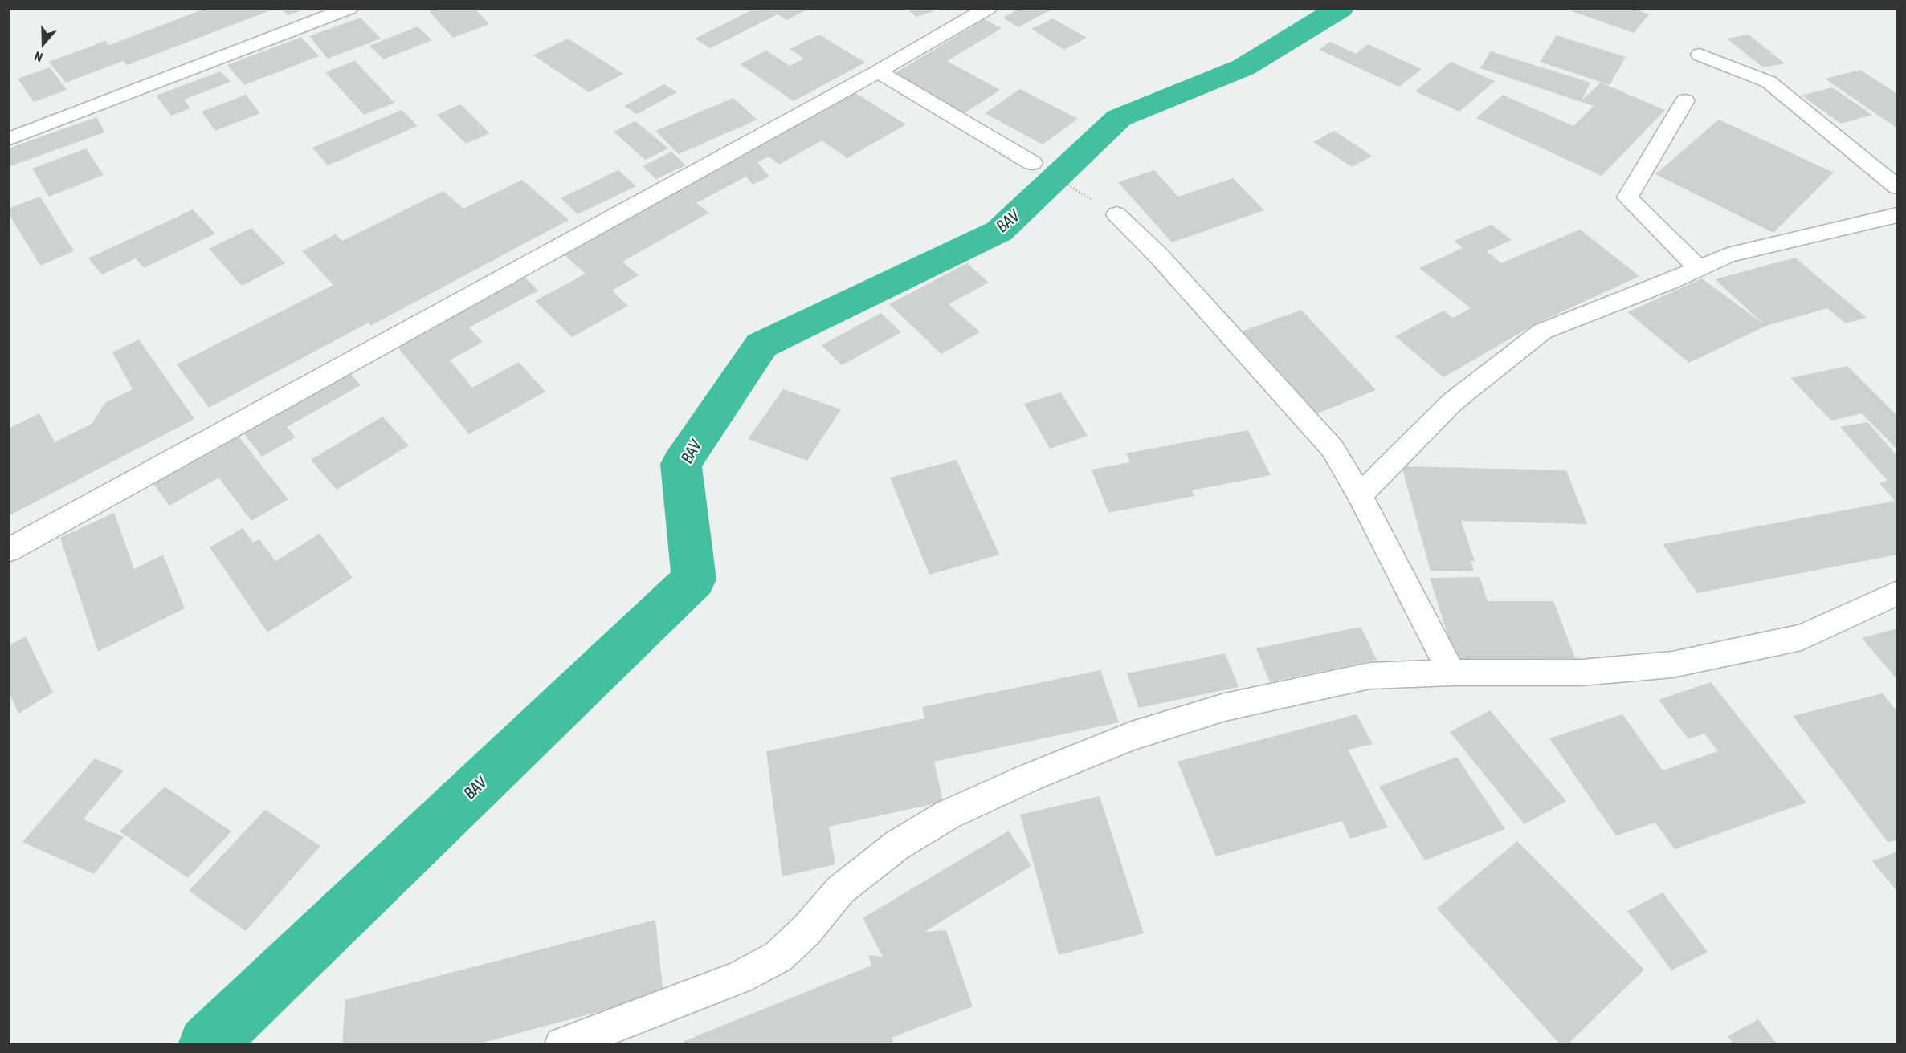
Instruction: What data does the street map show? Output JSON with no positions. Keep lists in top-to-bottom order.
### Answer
{
  "water": ["BAV"],
  "north": "bottom"
}
